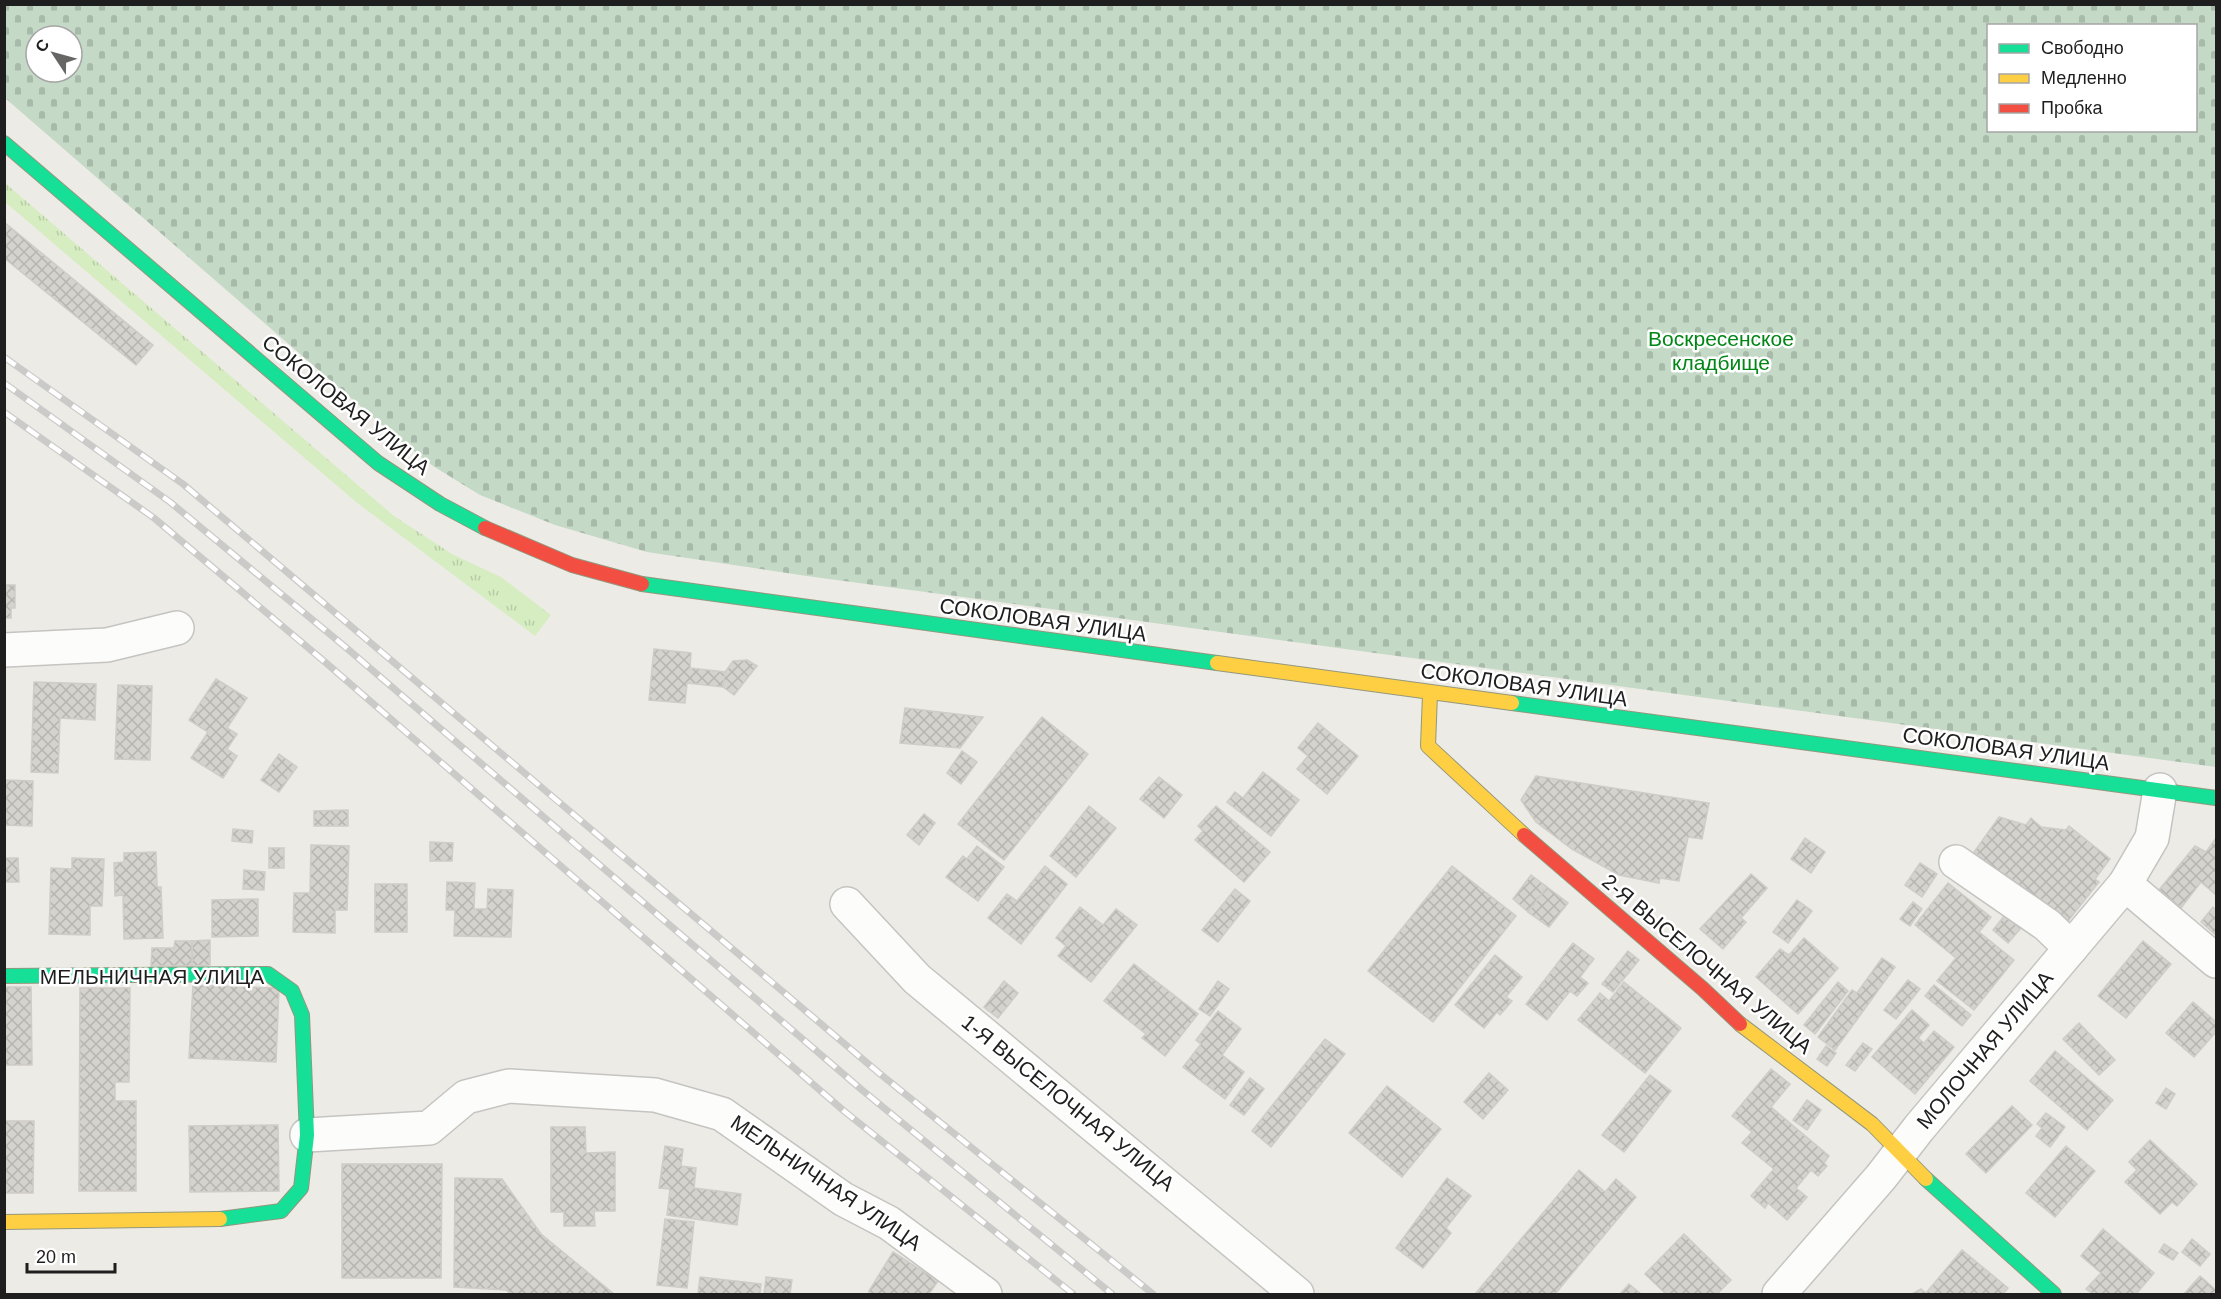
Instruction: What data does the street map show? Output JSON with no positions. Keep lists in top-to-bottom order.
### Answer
{
  "streets": {
    "main road": ["СОКОЛОВАЯ УЛИЦА", "2-Я ВЫСЕЛОЧНАЯ УЛИЦА", "МЕЛЬНИЧНАЯ УЛИЦА"],
    "street": ["МОЛОЧНАЯ УЛИЦА", "1-Я ВЫСЕЛОЧНАЯ УЛИЦА"]
  },
  "crossings": [
    ["СОКОЛОВАЯ УЛИЦА", "2-Я ВЫСЕЛОЧНАЯ УЛИЦА"],
    ["СОКОЛОВАЯ УЛИЦА", "МОЛОЧНАЯ УЛИЦА"],
    ["2-Я ВЫСЕЛОЧНАЯ УЛИЦА", "МОЛОЧНАЯ УЛИЦА"]
  ],
  "parks": ["Воскресенское кладбище"],
  "legend": ["Свободно", "Медленно", "Пробка"],
  "scale_bar": "20 m",
  "north": "top left"
}
